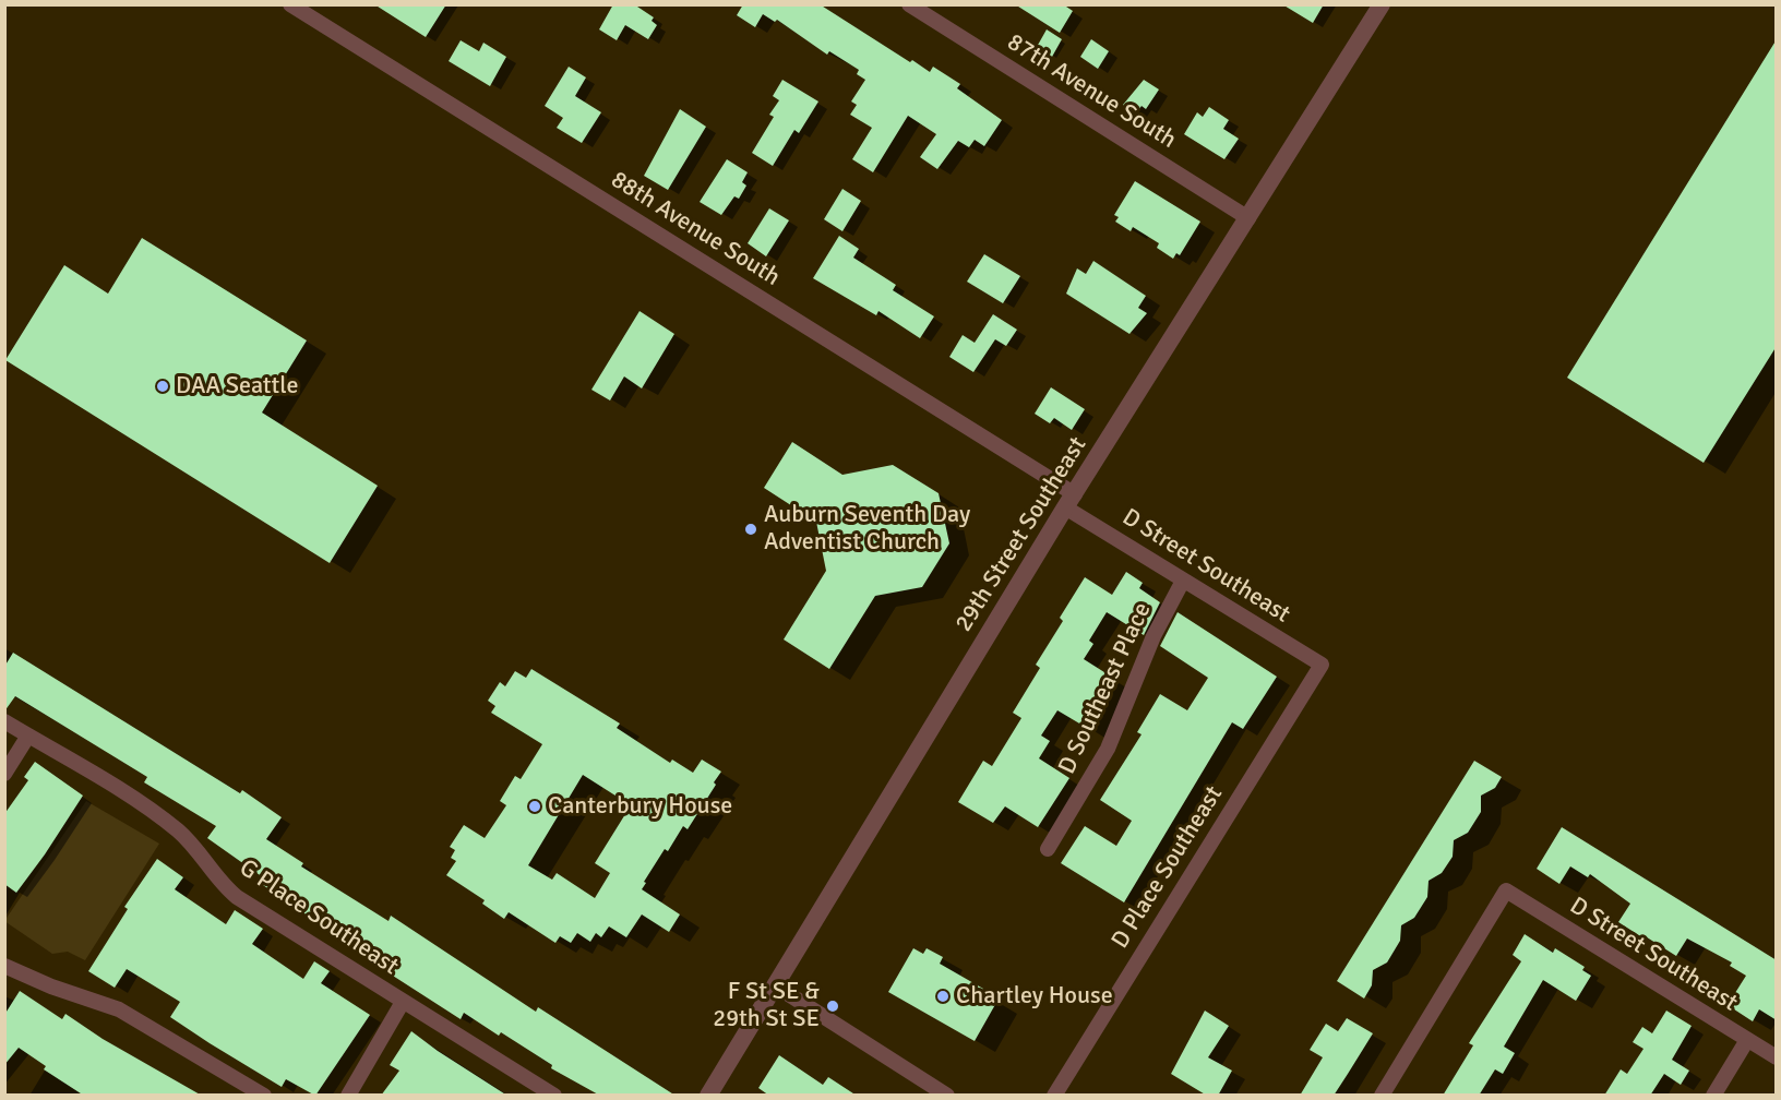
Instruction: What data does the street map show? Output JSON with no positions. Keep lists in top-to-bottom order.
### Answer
{
  "streets": {
    "street": [
      "87th Avenue South",
      "88th Avenue South",
      "29th Street Southeast",
      "D Street Southeast",
      "D Southeast Place",
      "D Place Southeast",
      "G Place Southeast"
    ]
  },
  "crossings": [
    ["87th Avenue South", "29th Street Southeast"],
    ["88th Avenue South", "29th Street Southeast"],
    ["88th Avenue South", "D Street Southeast"],
    ["29th Street Southeast", "D Street Southeast"],
    ["D Street Southeast", "D Southeast Place"],
    ["D Street Southeast", "D Place Southeast"]
  ],
  "places": [
    "DAA Seattle",
    "Auburn Seventh Day Adventist Church",
    "Canterbury House",
    "Chartley House",
    "F St SE & 29th St SE"
  ]
}
